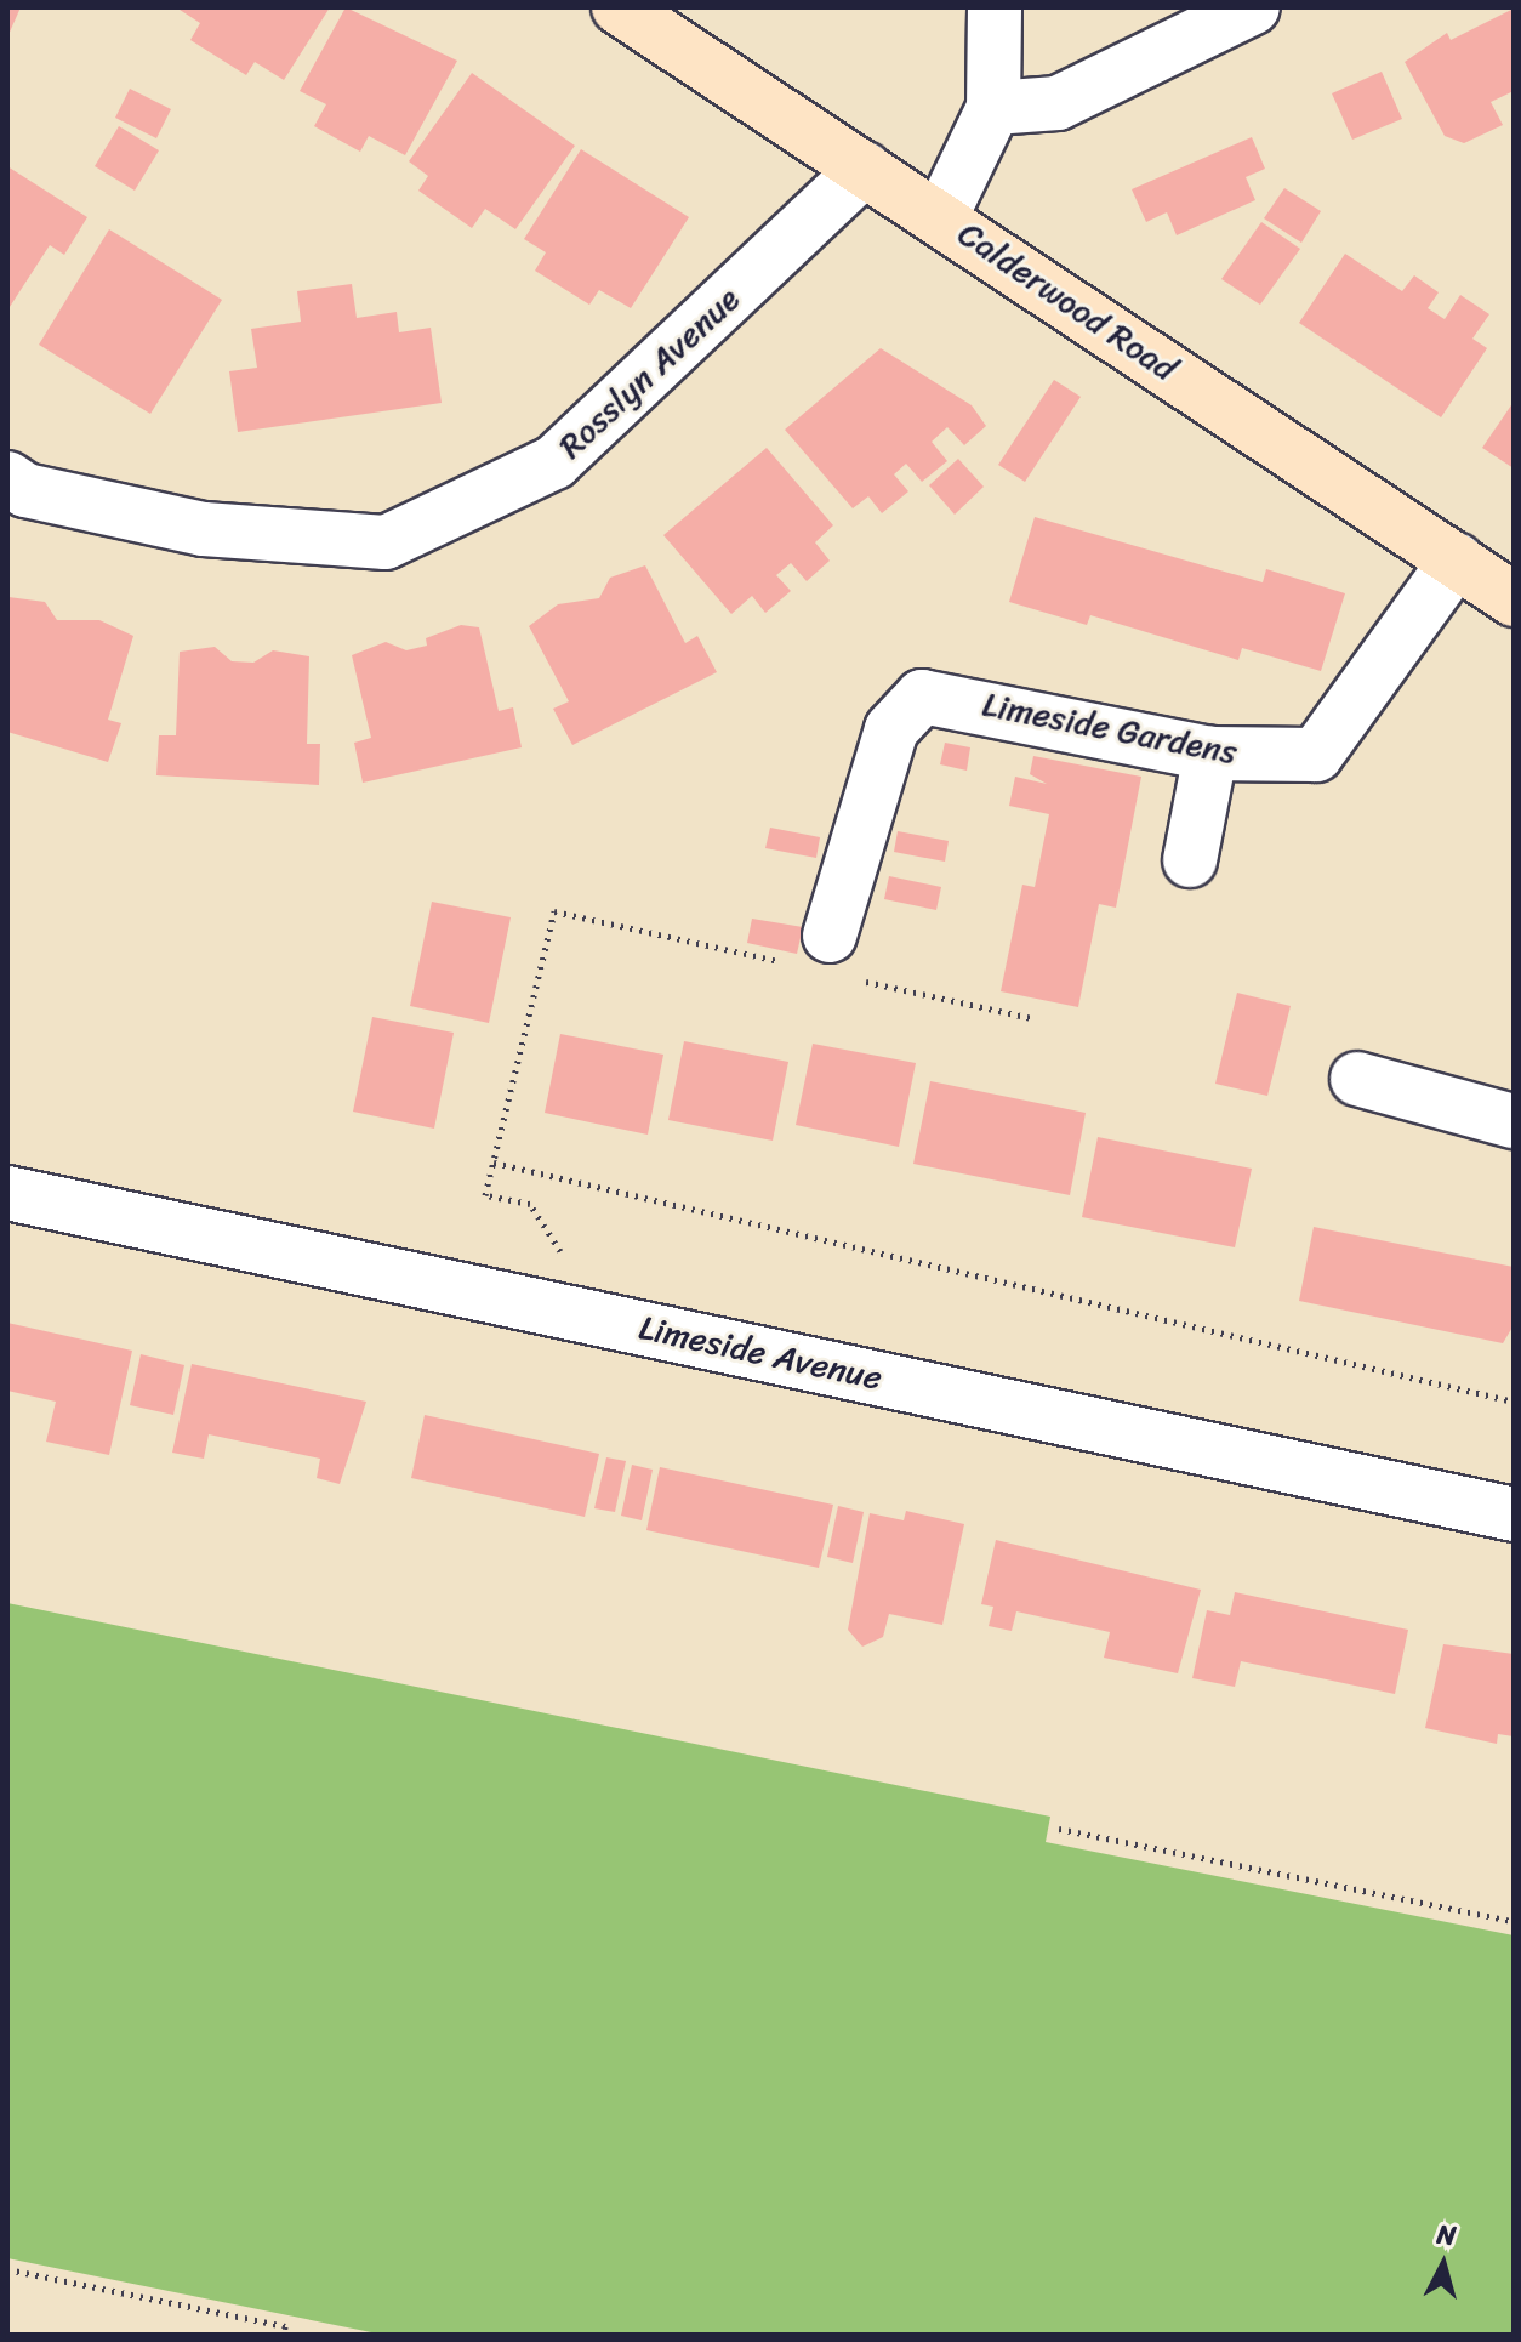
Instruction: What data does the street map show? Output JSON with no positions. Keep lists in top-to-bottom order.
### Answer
{
  "streets": {
    "street": [
      "Calderwood Road",
      "Rosslyn Avenue",
      "Limeside Gardens",
      "Limeside Avenue"
    ]
  },
  "crossings": [
    ["Calderwood Road", "Rosslyn Avenue"],
    ["Calderwood Road", "Limeside Gardens"]
  ],
  "north": "top"
}
